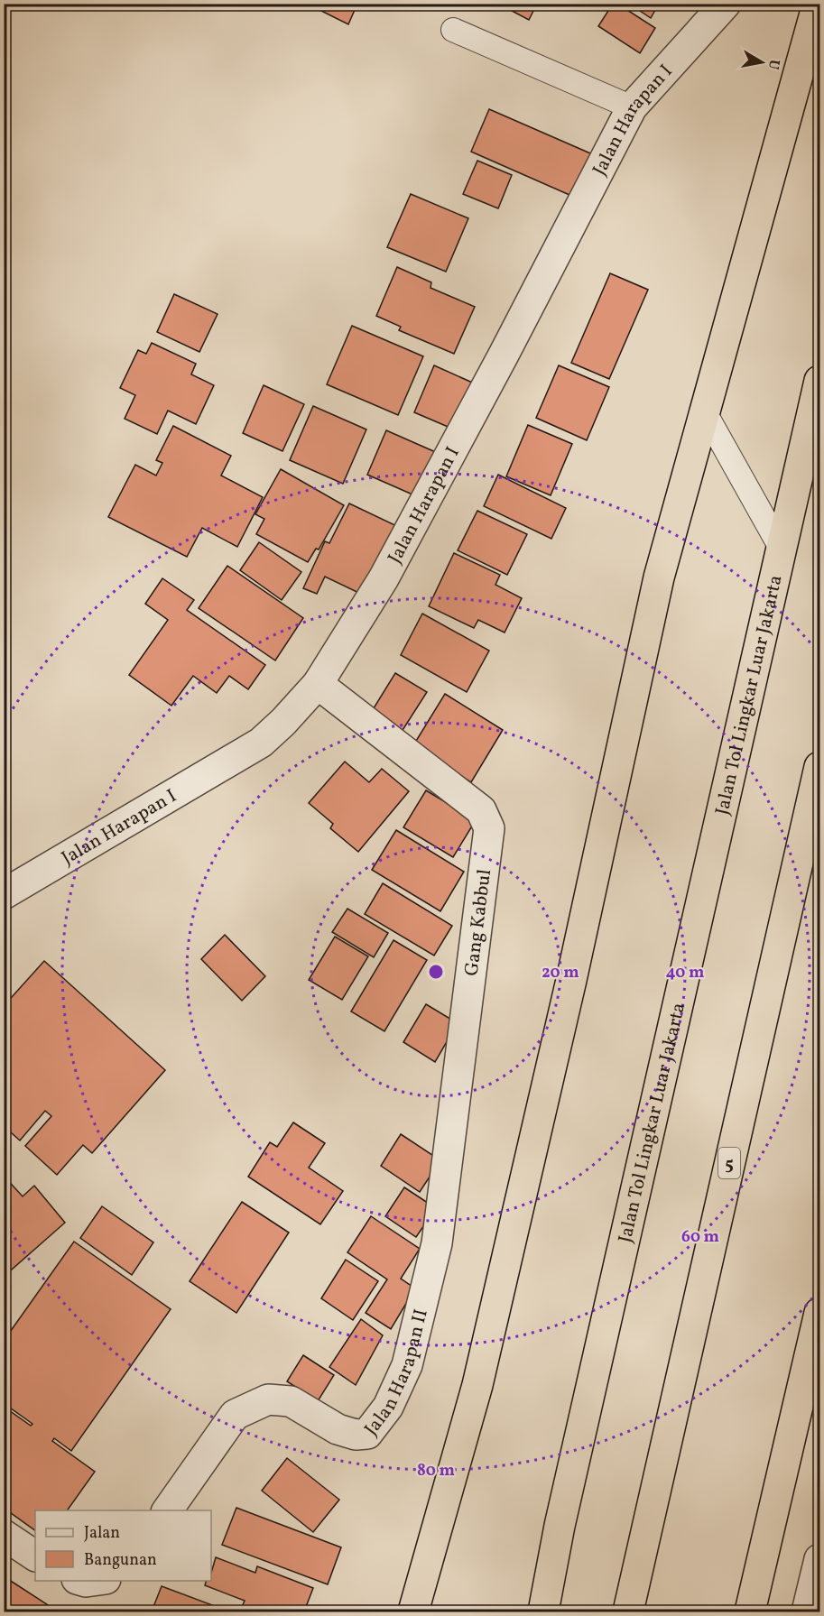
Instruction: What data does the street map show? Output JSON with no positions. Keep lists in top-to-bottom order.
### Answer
{
  "streets": {
    "highway": ["Jalan Tol Lingkar Luar Jakarta", "5"],
    "street": ["Jalan Harapan I", "Gang Kabbul", "Jalan Harapan II"]
  },
  "crossings": [
    ["Jalan Harapan I", "Gang Kabbul"],
    ["Gang Kabbul", "Jalan Harapan II"]
  ],
  "legend": ["Jalan", "Bangunan"],
  "north": "right",
  "rings": [
    "20 m",
    "40 m",
    "60 m",
    "80 m"
  ]
}
